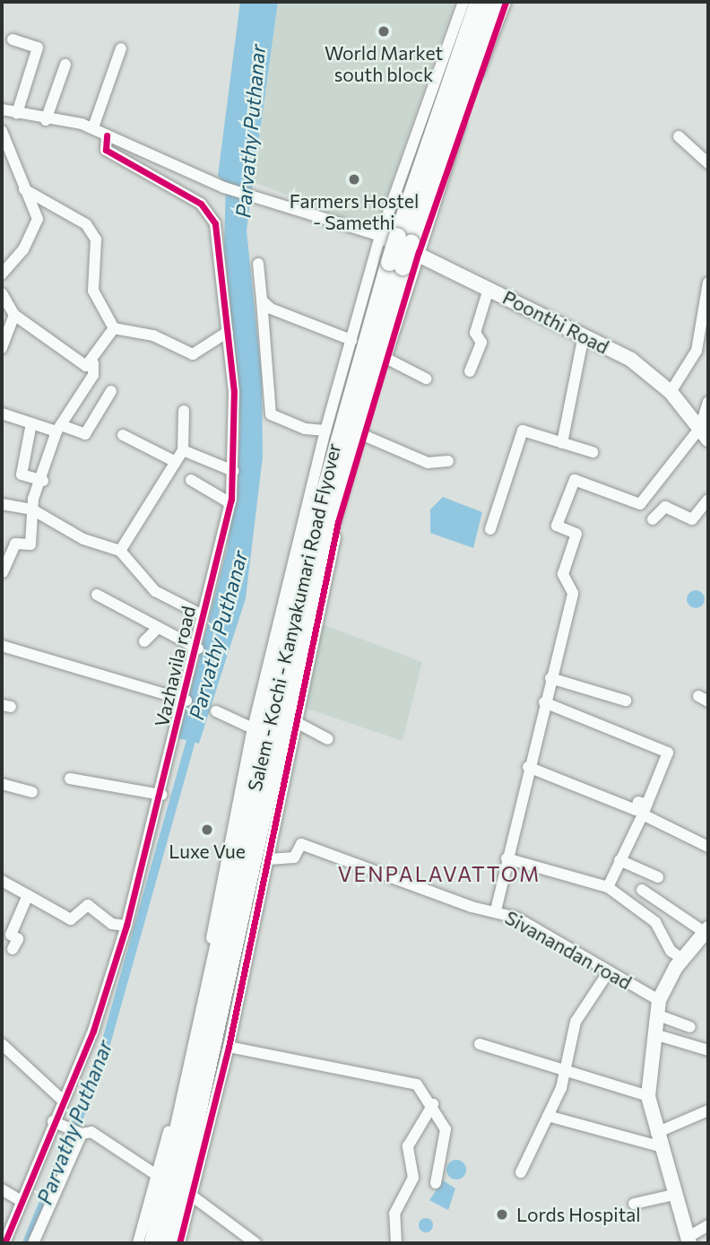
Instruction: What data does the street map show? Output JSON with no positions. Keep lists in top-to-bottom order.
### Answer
{
  "streets": {
    "highway": ["Salem - Kochi - Kanyakumari Road Flyover"],
    "main road": ["Poonthi Road"],
    "street": ["Vazhavila road", "Sivanandan road"]
  },
  "crossings": [
    ["Poonthi Road", "Salem - Kochi - Kanyakumari Road Flyover"]
  ],
  "districts": ["VENPALAVATTOM"],
  "water": ["Parvathy Puthanar"],
  "places": [
    "World Market south block",
    "Farmers Hostel - Samethi",
    "Luxe Vue",
    "Lords Hospital"
  ]
}
